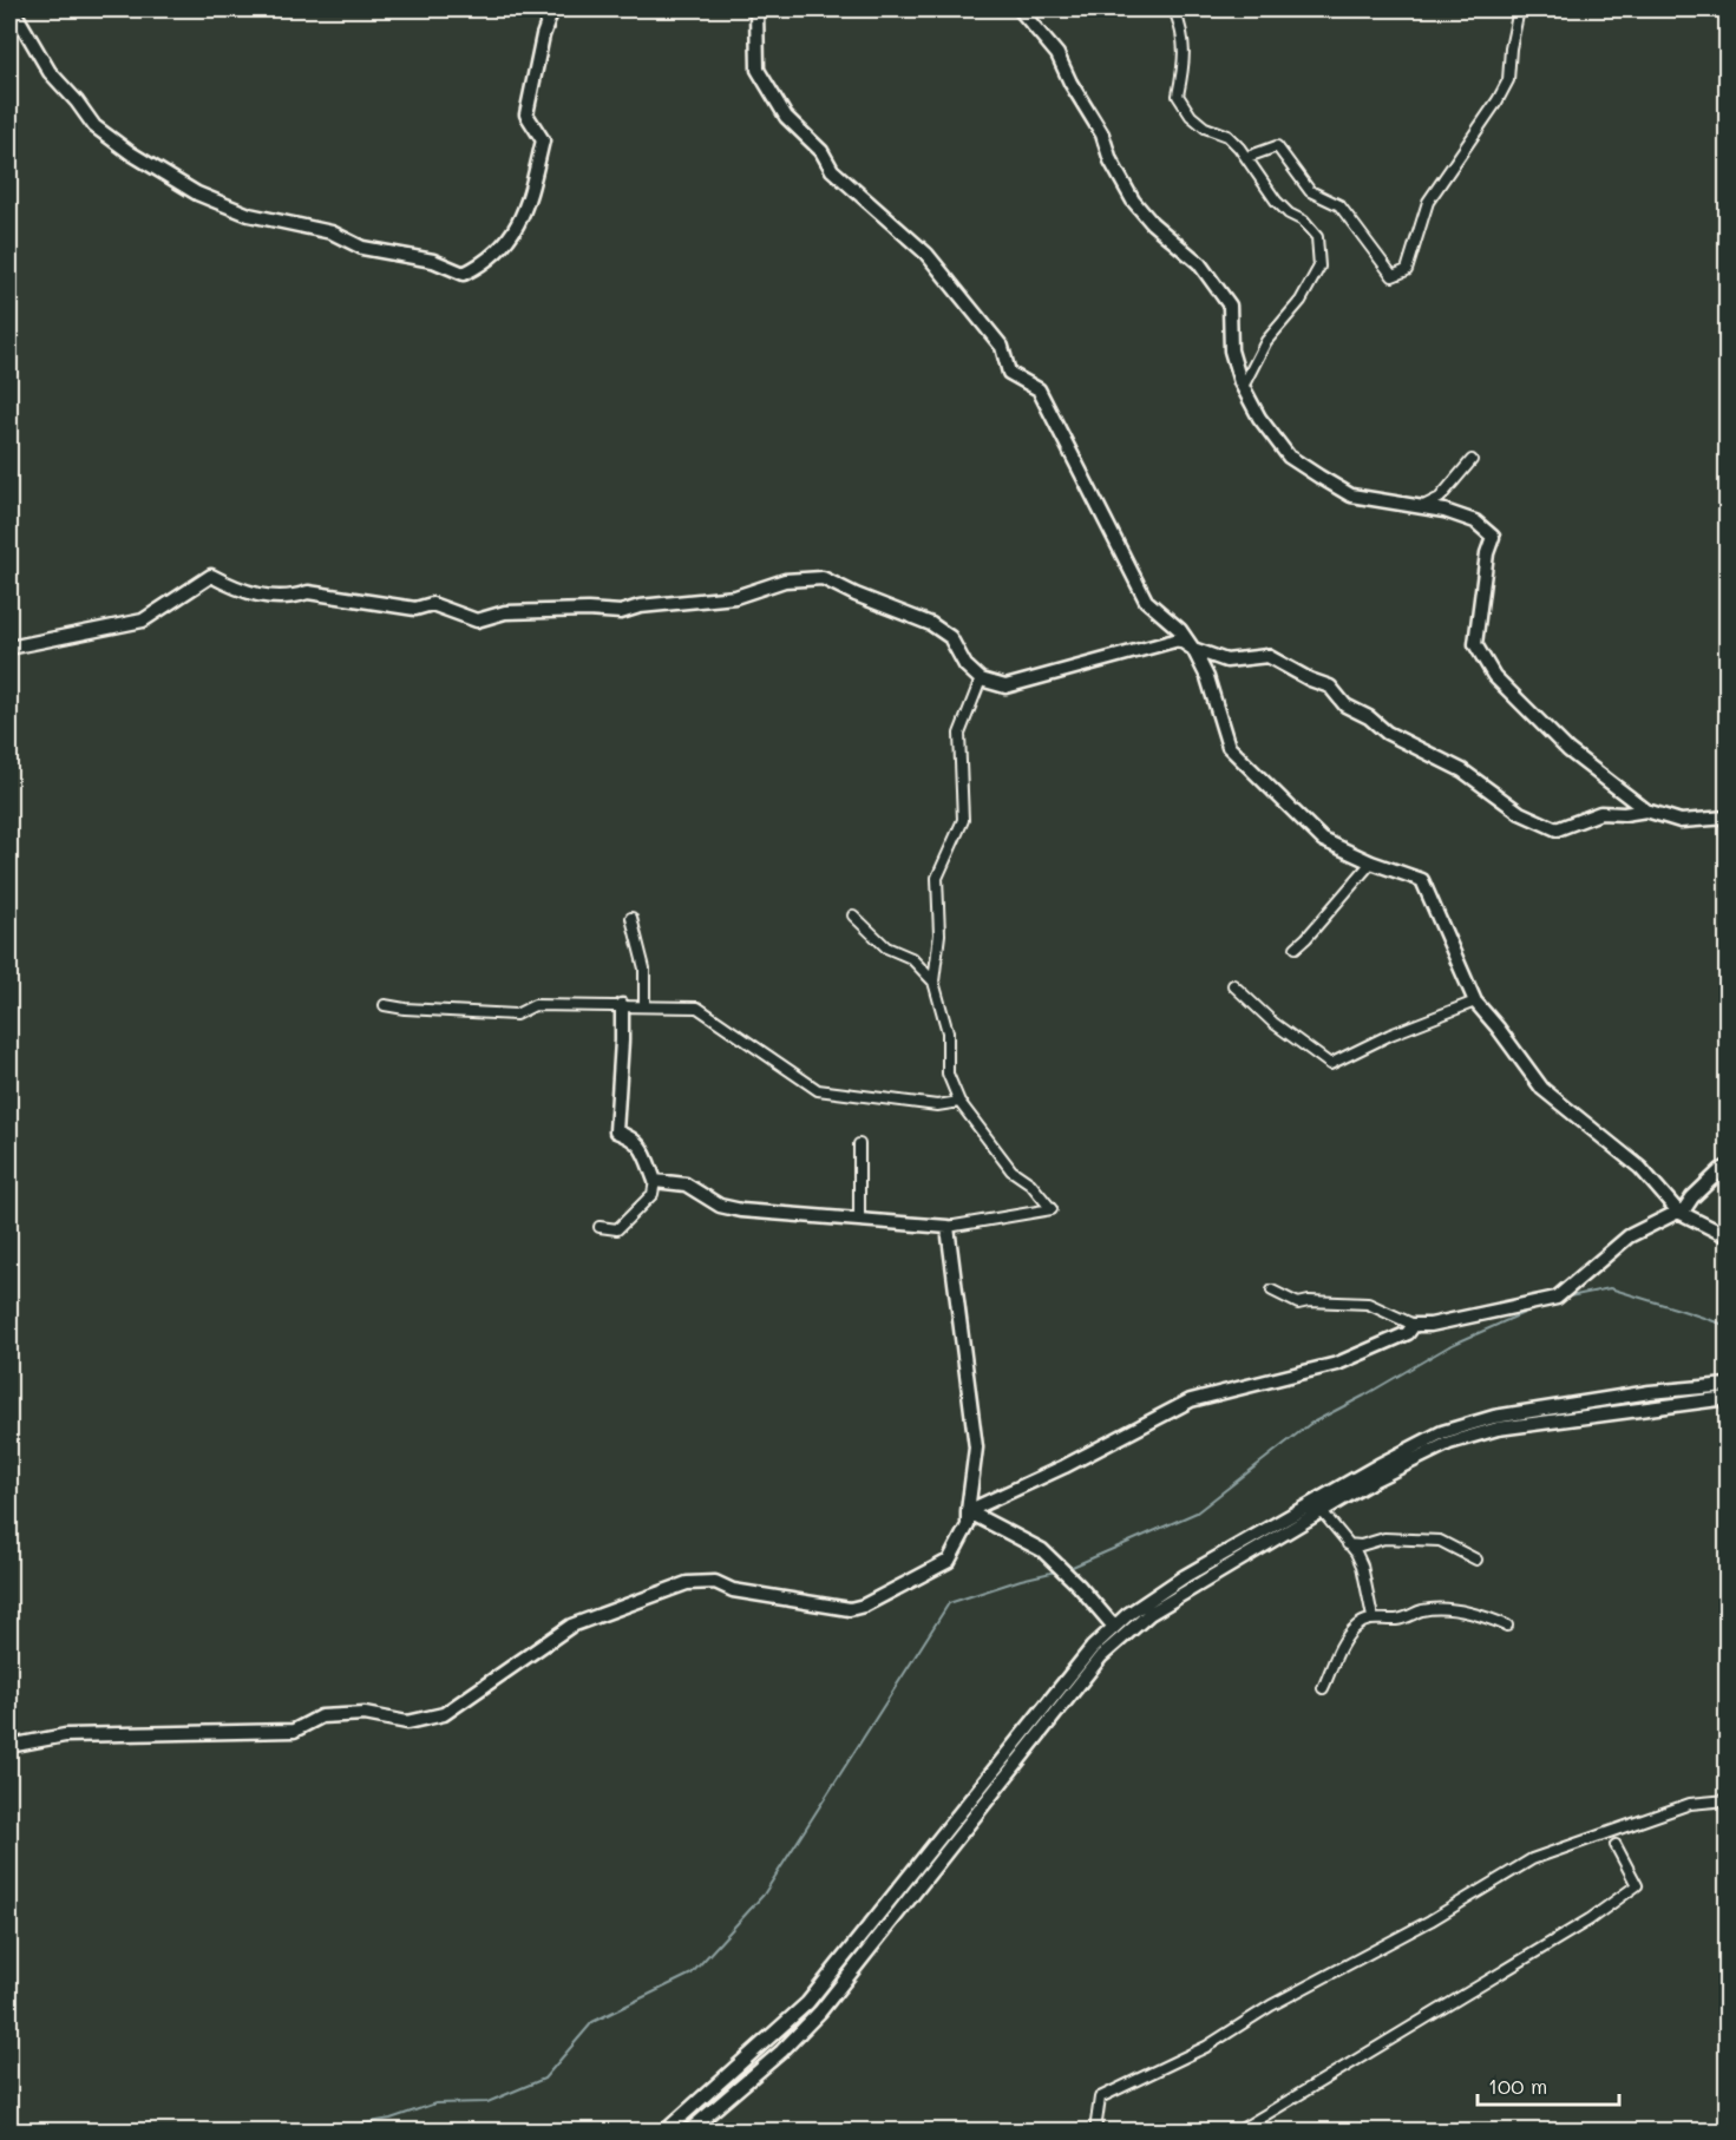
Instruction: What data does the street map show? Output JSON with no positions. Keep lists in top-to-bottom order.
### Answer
{
  "scale_bar": "100 m"
}
